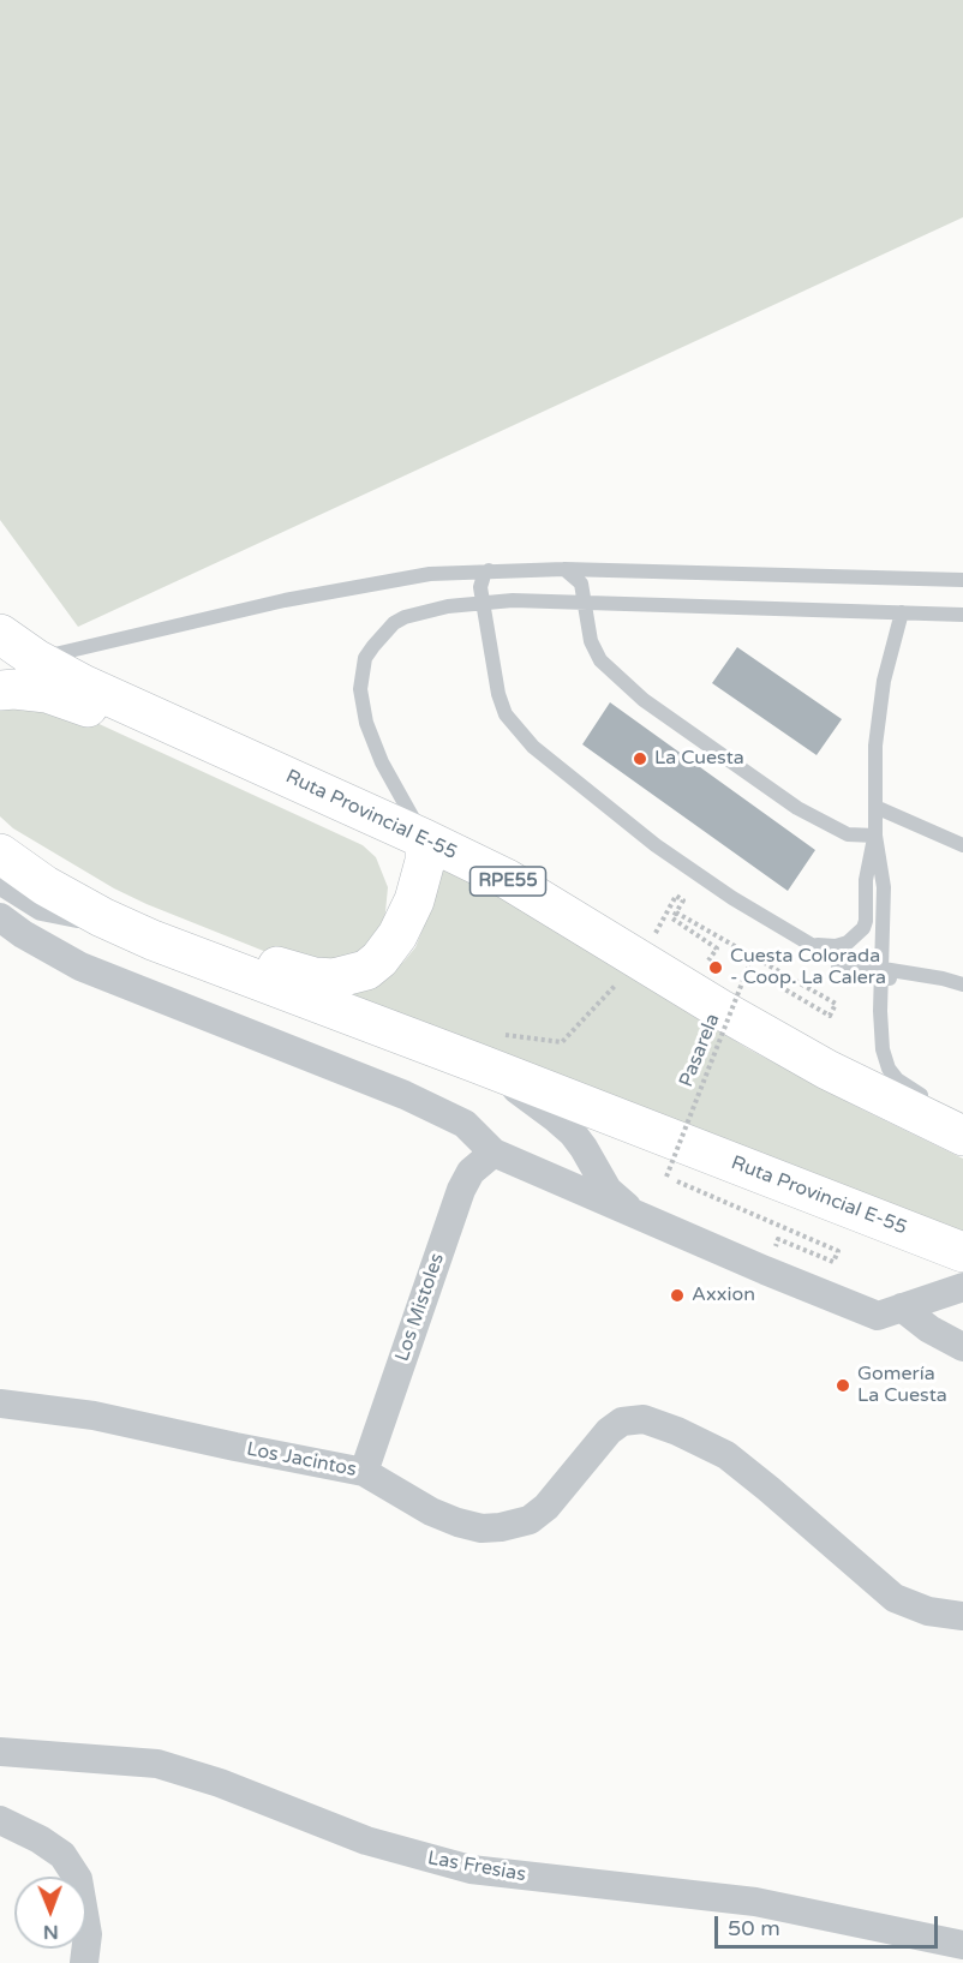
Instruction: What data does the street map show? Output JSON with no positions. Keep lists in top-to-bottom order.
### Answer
{
  "streets": {
    "main road": ["Ruta Provincial E-55", "RPE55"],
    "street": ["Los Mistoles", "Los Jacintos", "Las Fresias"],
    "path": ["Pasarela"]
  },
  "crossings": [
    ["Ruta Provincial E-55", "RPE55"],
    ["Los Mistoles", "Los Jacintos"]
  ],
  "places": [
    "La Cuesta",
    "Cuesta Colorada - Coop. La Calera",
    "Axxion",
    "Gomería La Cuesta"
  ],
  "scale_bar": "50 m",
  "north": "bottom"
}
